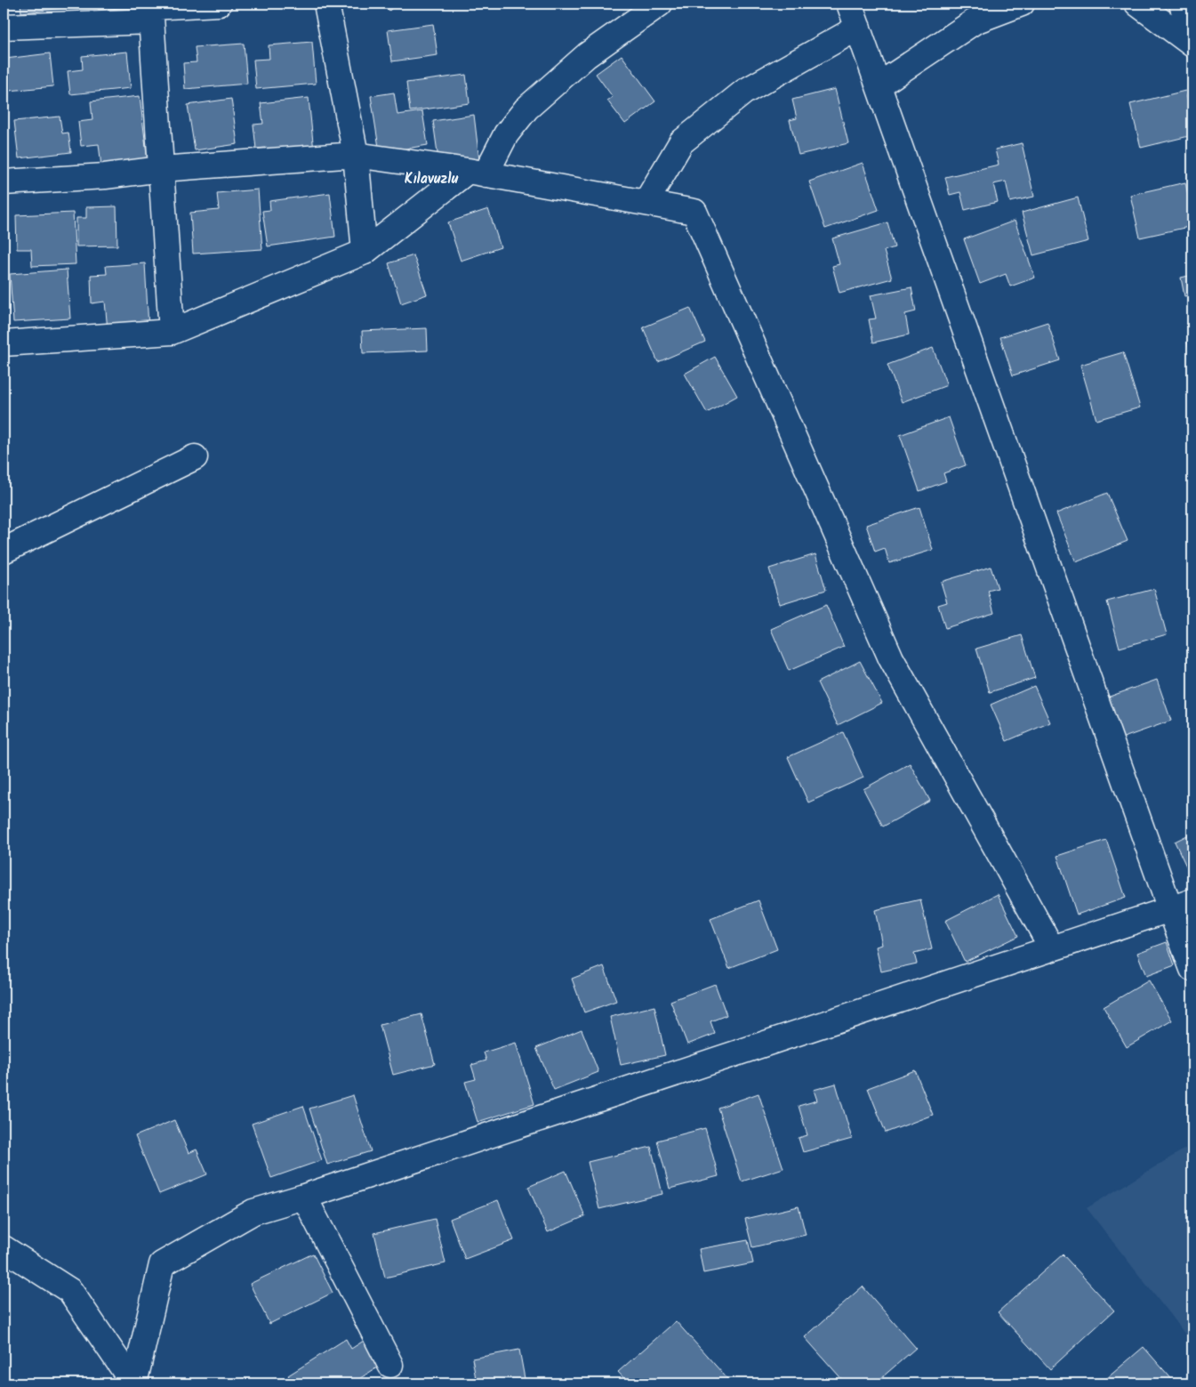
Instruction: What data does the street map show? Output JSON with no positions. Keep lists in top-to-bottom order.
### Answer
{
  "districts": ["Kılavuzlu"]
}
